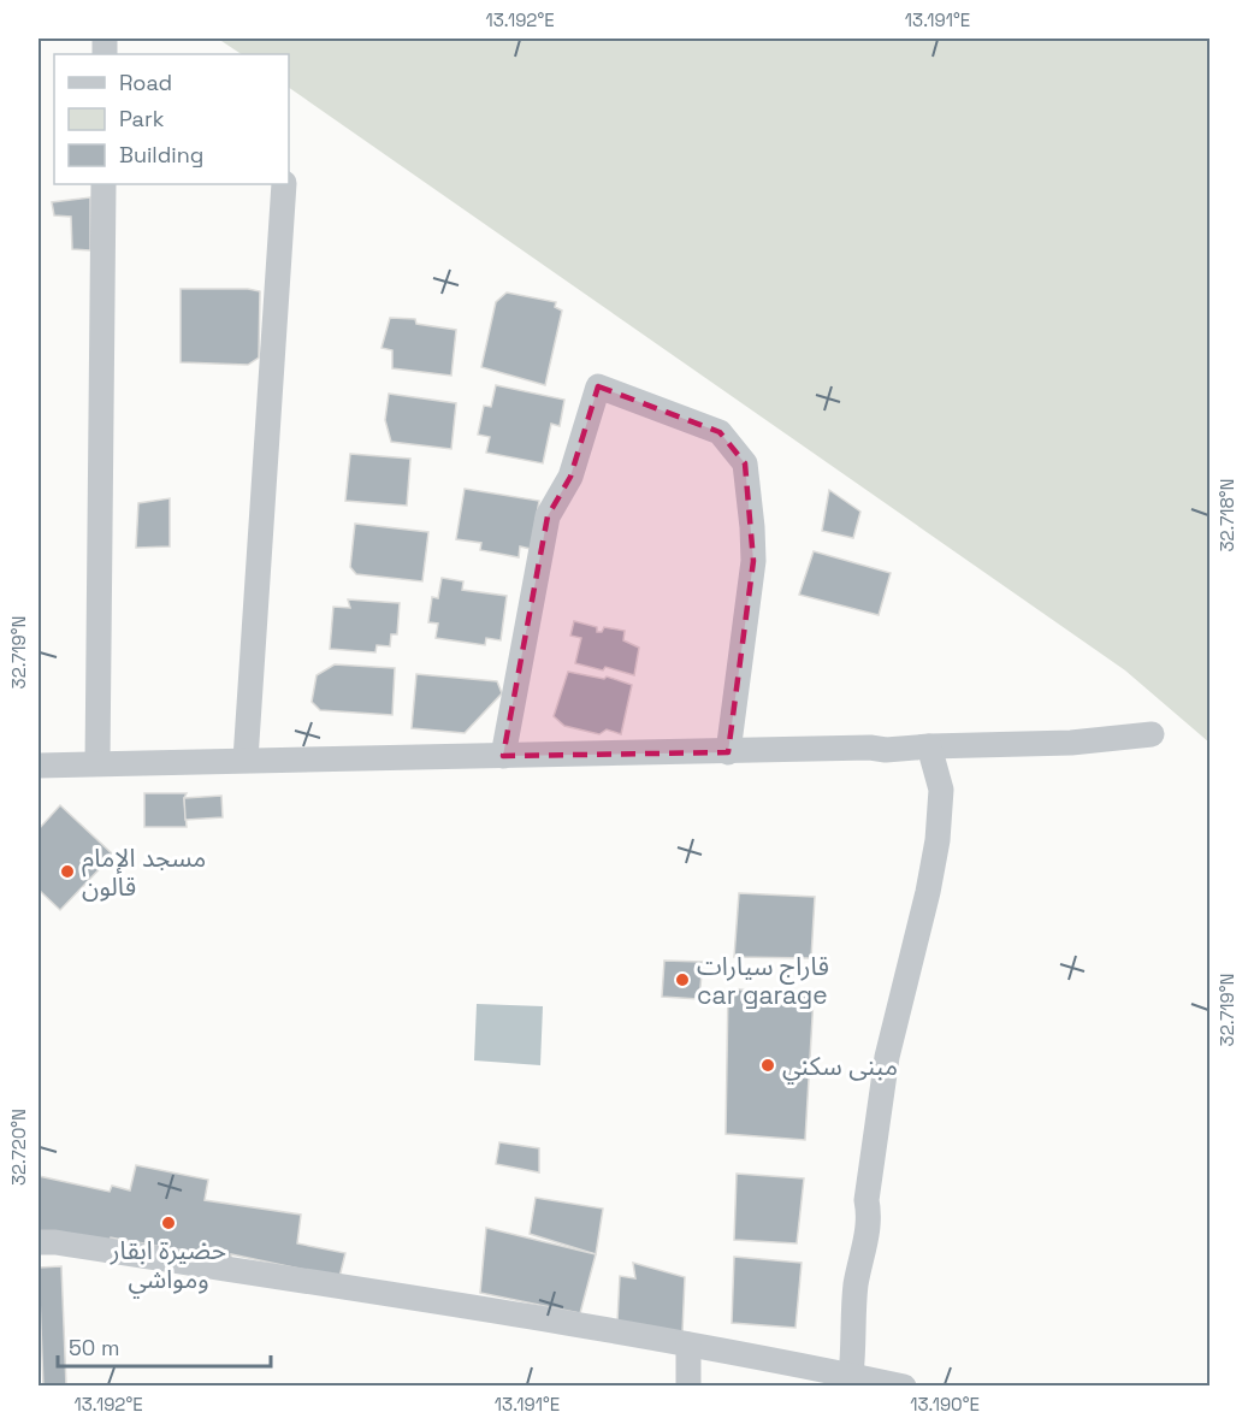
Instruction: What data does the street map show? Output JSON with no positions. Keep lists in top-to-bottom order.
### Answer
{
  "places": [
    "مسجد الإمام قالون",
    "قاراج سيارات car garage",
    "مبنى سكني",
    "حضيرة ابقار ومواشي"
  ],
  "legend": ["Road", "Park", "Building"],
  "scale_bar": "50 m",
  "coordinates": [
    "13.192°E",
    "13.191°E",
    "32.718°N",
    "32.719°N",
    "32.720°N",
    "13.190°E"
  ]
}
